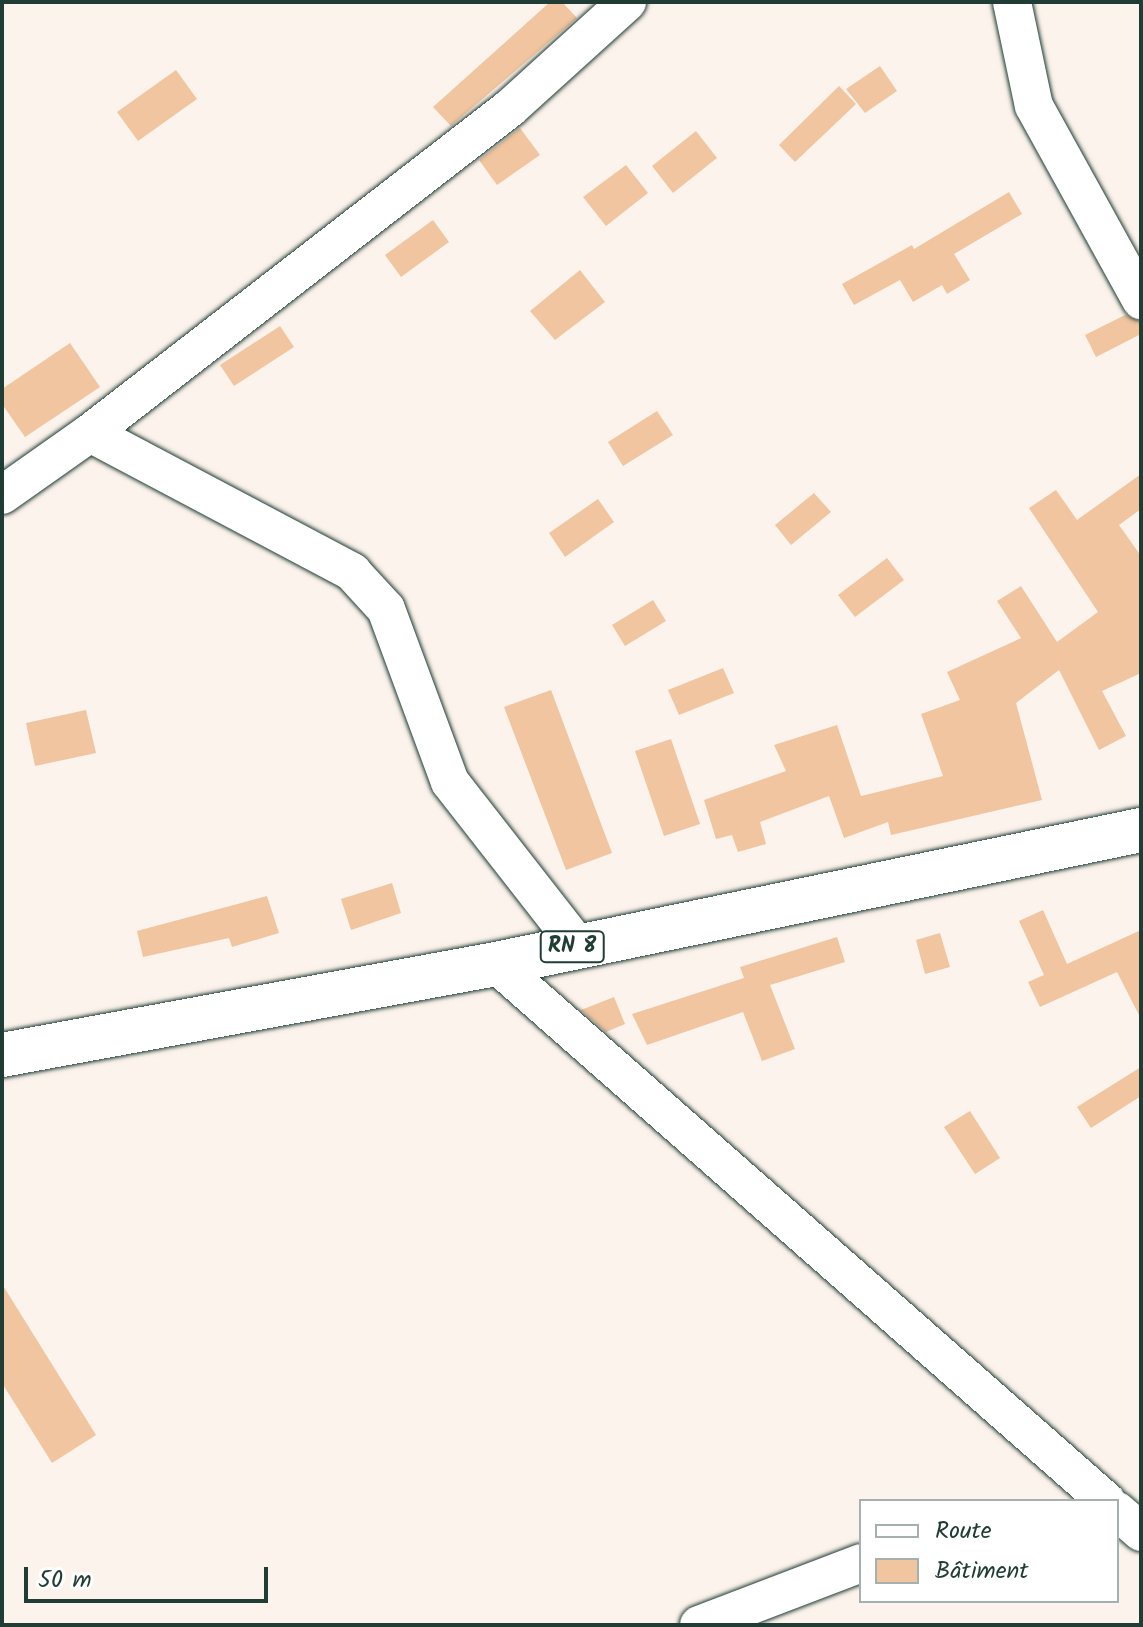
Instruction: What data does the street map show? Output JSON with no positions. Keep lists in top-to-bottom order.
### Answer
{
  "streets": {
    "main road": ["RN 8"]
  },
  "legend": ["Route", "Bâtiment"],
  "scale_bar": "50 m"
}
